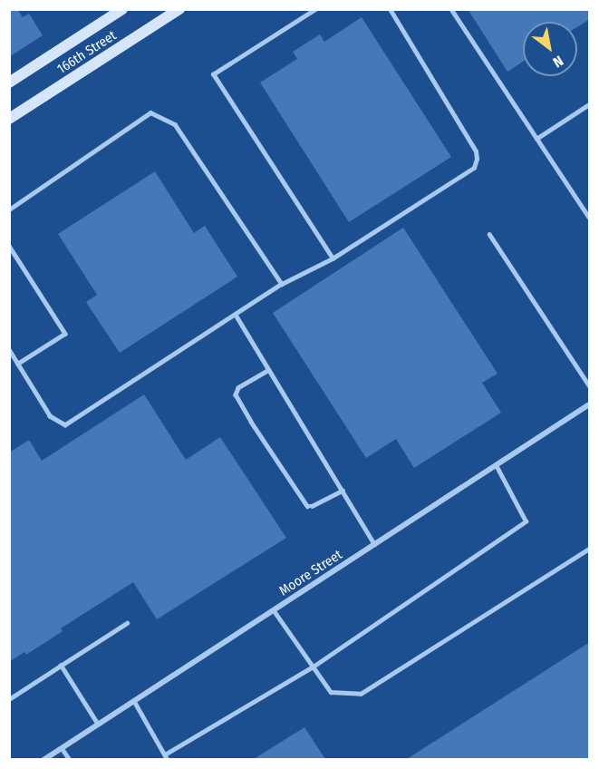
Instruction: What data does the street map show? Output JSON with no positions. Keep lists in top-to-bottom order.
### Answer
{
  "streets": {
    "street": ["166th Street", "Moore Street"]
  },
  "north": "bottom right"
}
